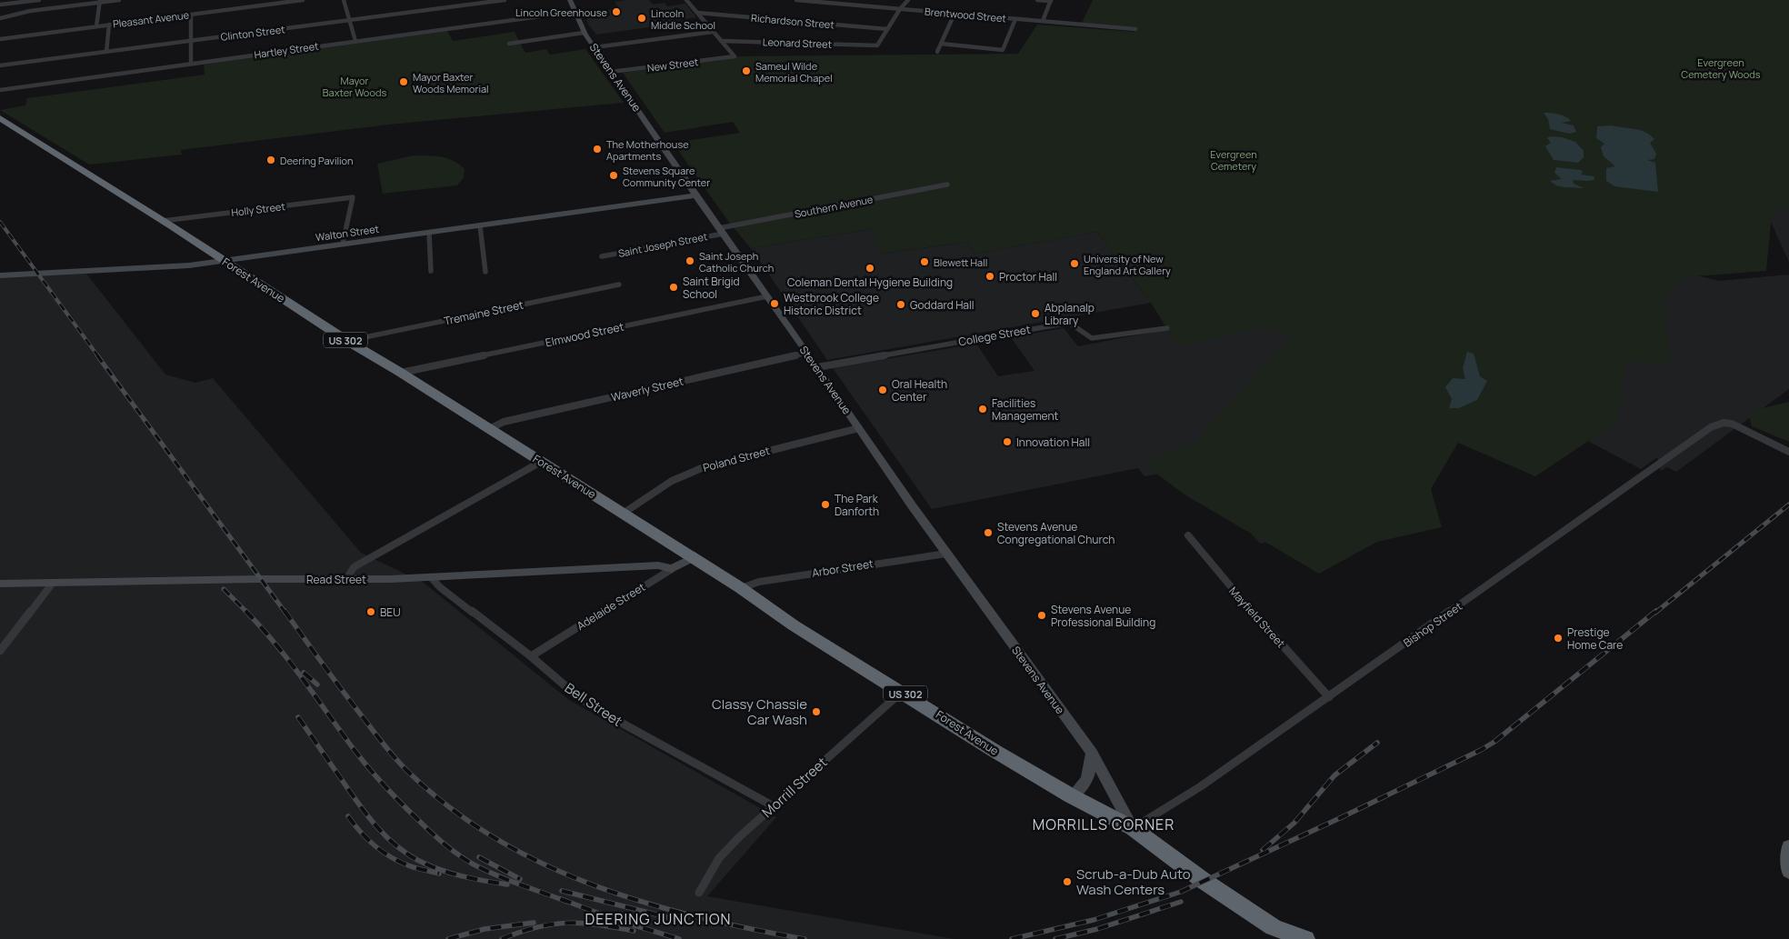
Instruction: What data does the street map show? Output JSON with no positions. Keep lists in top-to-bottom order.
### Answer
{
  "streets": {
    "highway": ["Forest Avenue", "US 302"],
    "main road": [
      "Stevens Avenue",
      "Walton Street",
      "Read Street",
      "Adelaide Street"
    ],
    "street": [
      "Brentwood Street",
      "Pleasant Avenue",
      "Richardson Street",
      "Clinton Street",
      "Leonard Street",
      "Hartley Street",
      "New Street",
      "Southern Avenue",
      "Holly Street",
      "Saint Joseph Street",
      "Tremaine Street",
      "Elmwood Street",
      "College Street",
      "Waverly Street",
      "Poland Street",
      "Arbor Street",
      "Mayfield Street",
      "Bishop Street",
      "Bell Street",
      "Morrill Street"
    ]
  },
  "crossings": [
    ["Richardson Street", "Leonard Street"],
    ["Leonard Street", "New Street"],
    ["Hartley Street", "Stevens Avenue"],
    ["New Street", "Stevens Avenue"],
    ["Stevens Avenue", "Southern Avenue"],
    ["Stevens Avenue", "Walton Street"],
    ["Stevens Avenue", "Saint Joseph Street"],
    ["Stevens Avenue", "Forest Avenue"],
    ["Stevens Avenue", "Elmwood Street"],
    ["Stevens Avenue", "College Street"],
    ["Stevens Avenue", "US 302"],
    ["Stevens Avenue", "Waverly Street"],
    ["Stevens Avenue", "Poland Street"],
    ["Stevens Avenue", "Arbor Street"],
    ["Stevens Avenue", "Bishop Street"],
    ["Southern Avenue", "Saint Joseph Street"],
    ["Holly Street", "Walton Street"],
    ["Holly Street", "Forest Avenue"],
    ["Walton Street", "Forest Avenue"],
    ["Forest Avenue", "Tremaine Street"],
    ["Forest Avenue", "Elmwood Street"],
    ["Forest Avenue", "US 302"],
    ["Forest Avenue", "Waverly Street"],
    ["Forest Avenue", "Poland Street"],
    ["Forest Avenue", "Arbor Street"],
    ["Forest Avenue", "Adelaide Street"],
    ["Forest Avenue", "Bishop Street"],
    ["Forest Avenue", "Morrill Street"],
    ["US 302", "Bishop Street"],
    ["Read Street", "Adelaide Street"],
    ["Read Street", "Bell Street"],
    ["Adelaide Street", "Bell Street"],
    ["Mayfield Street", "Bishop Street"],
    ["Bell Street", "Morrill Street"]
  ],
  "districts": ["MORRILLS CORNER", "DEERING JUNCTION"],
  "parks": ["Evergreen Cemetery Woods", "Mayor Baxter Woods", "Evergreen Cemetery"],
  "places": [
    "Lincoln Greenhouse",
    "Lincoln Middle School",
    "Sameul Wilde Memorial Chapel",
    "Mayor Baxter Woods Memorial",
    "The Motherhouse Apartments",
    "Deering Pavilion",
    "Stevens Square Community Center",
    "Saint Joseph Catholic Church",
    "Blewett Hall",
    "University of New England Art Gallery",
    "Coleman Dental Hygiene Building",
    "Proctor Hall",
    "Saint Brigid School",
    "Westbrook College Historic District",
    "Goddard Hall",
    "Abplanalp Library",
    "Oral Health Center",
    "Facilities Management",
    "Innovation Hall",
    "The Park Danforth",
    "Stevens Avenue Congregational Church",
    "BEU",
    "Stevens Avenue Professional Building",
    "Prestige Home Care",
    "Classy Chassie Car Wash",
    "Scrub-a-Dub Auto Wash Centers"
  ]
}
